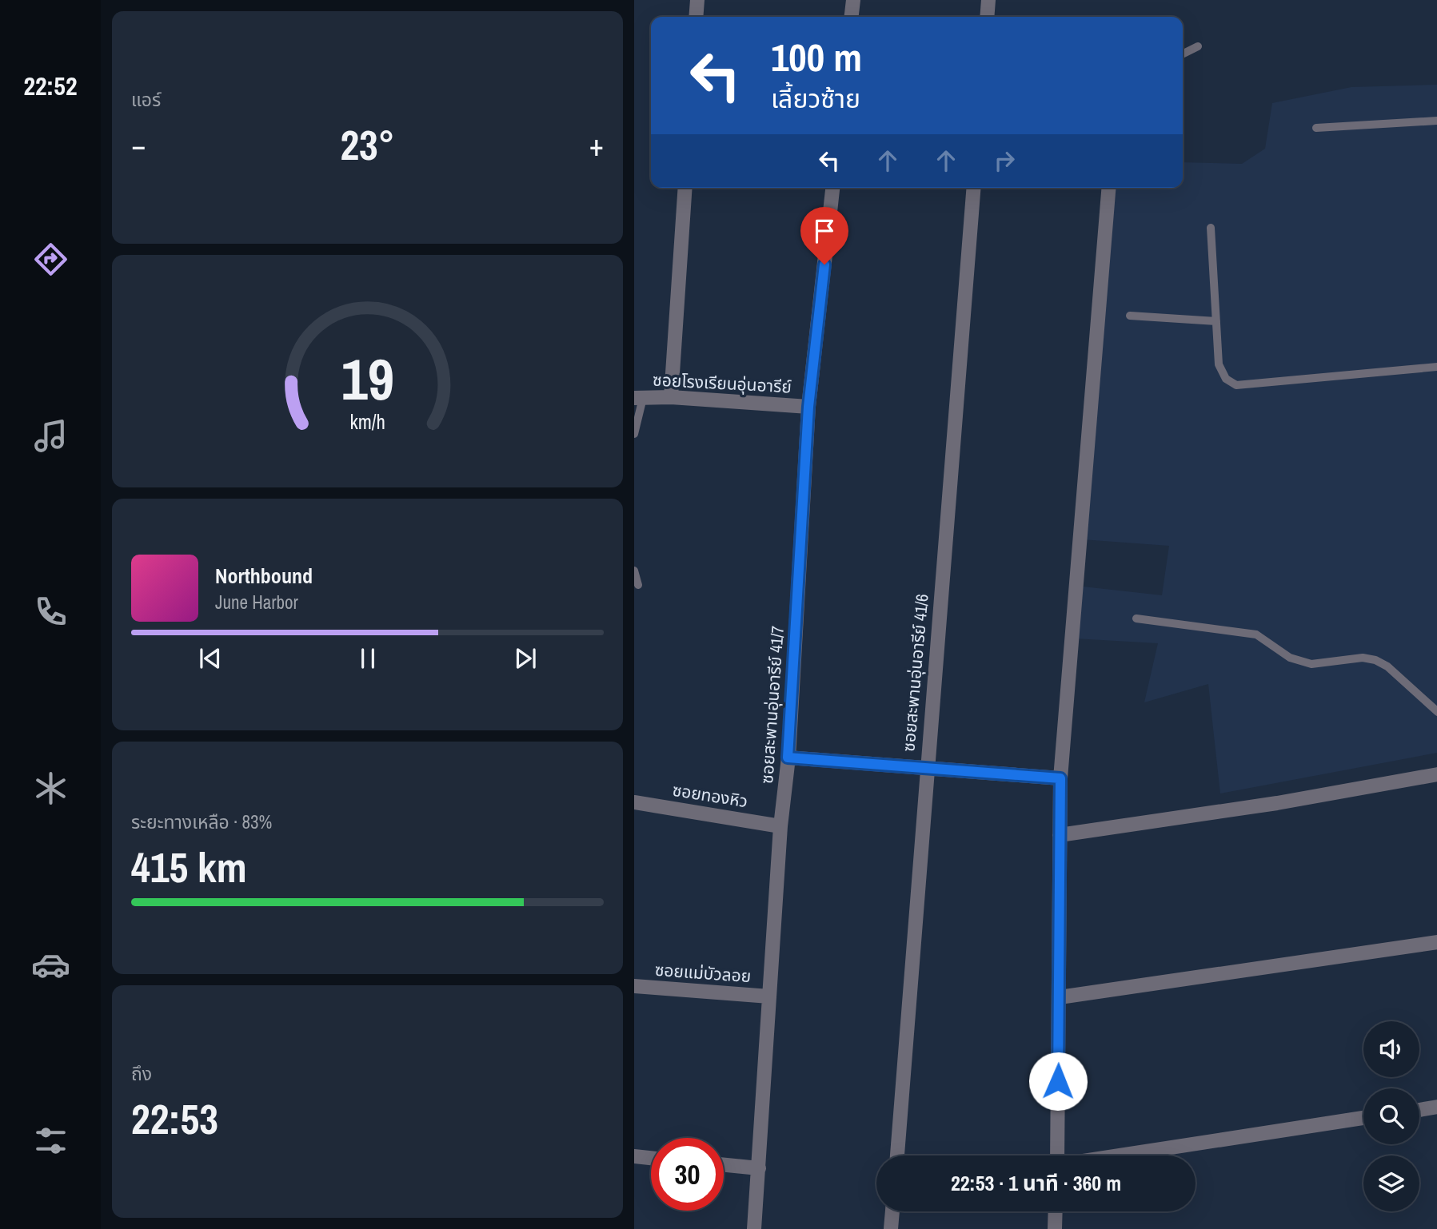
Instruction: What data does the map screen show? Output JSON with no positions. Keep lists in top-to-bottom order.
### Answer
{
  "streets": {
    "street": [
      "ซอยโรงเรียนอุ่นอารีย์",
      "ซอยสะพานอุ่นอารีย์ 41/6",
      "ซอยสะพานอุ่นอารีย์ 41/7",
      "ซอยทองหิว",
      "ซอยแม่บัวลอย"
    ]
  },
  "crossings": [
    ["ซอยโรงเรียนอุ่นอารีย์", "ซอยสะพานอุ่นอารีย์ 41/7"],
    ["ซอยสะพานอุ่นอารีย์ 41/7", "ซอยทองหิว"],
    ["ซอยสะพานอุ่นอารีย์ 41/7", "ซอยแม่บัวลอย"]
  ],
  "page": {
    "tabs": "22:52",
    "tile": [
      "แอร์",
      ["ระยะทางเหลือ · 83%", "415 km"],
      ["ถึง", "22:53"]
    ],
    "turn": ["100 m", "เลี้ยวซ้าย"],
    "heat": ["−", "23°", "+"],
    "song": ["Northbound", "June Harbor"],
    "limit": "30",
    "trip": "22:53 · 1 นาที · 360 m",
    "gauge": ["19", "km/h"]
  }
}
